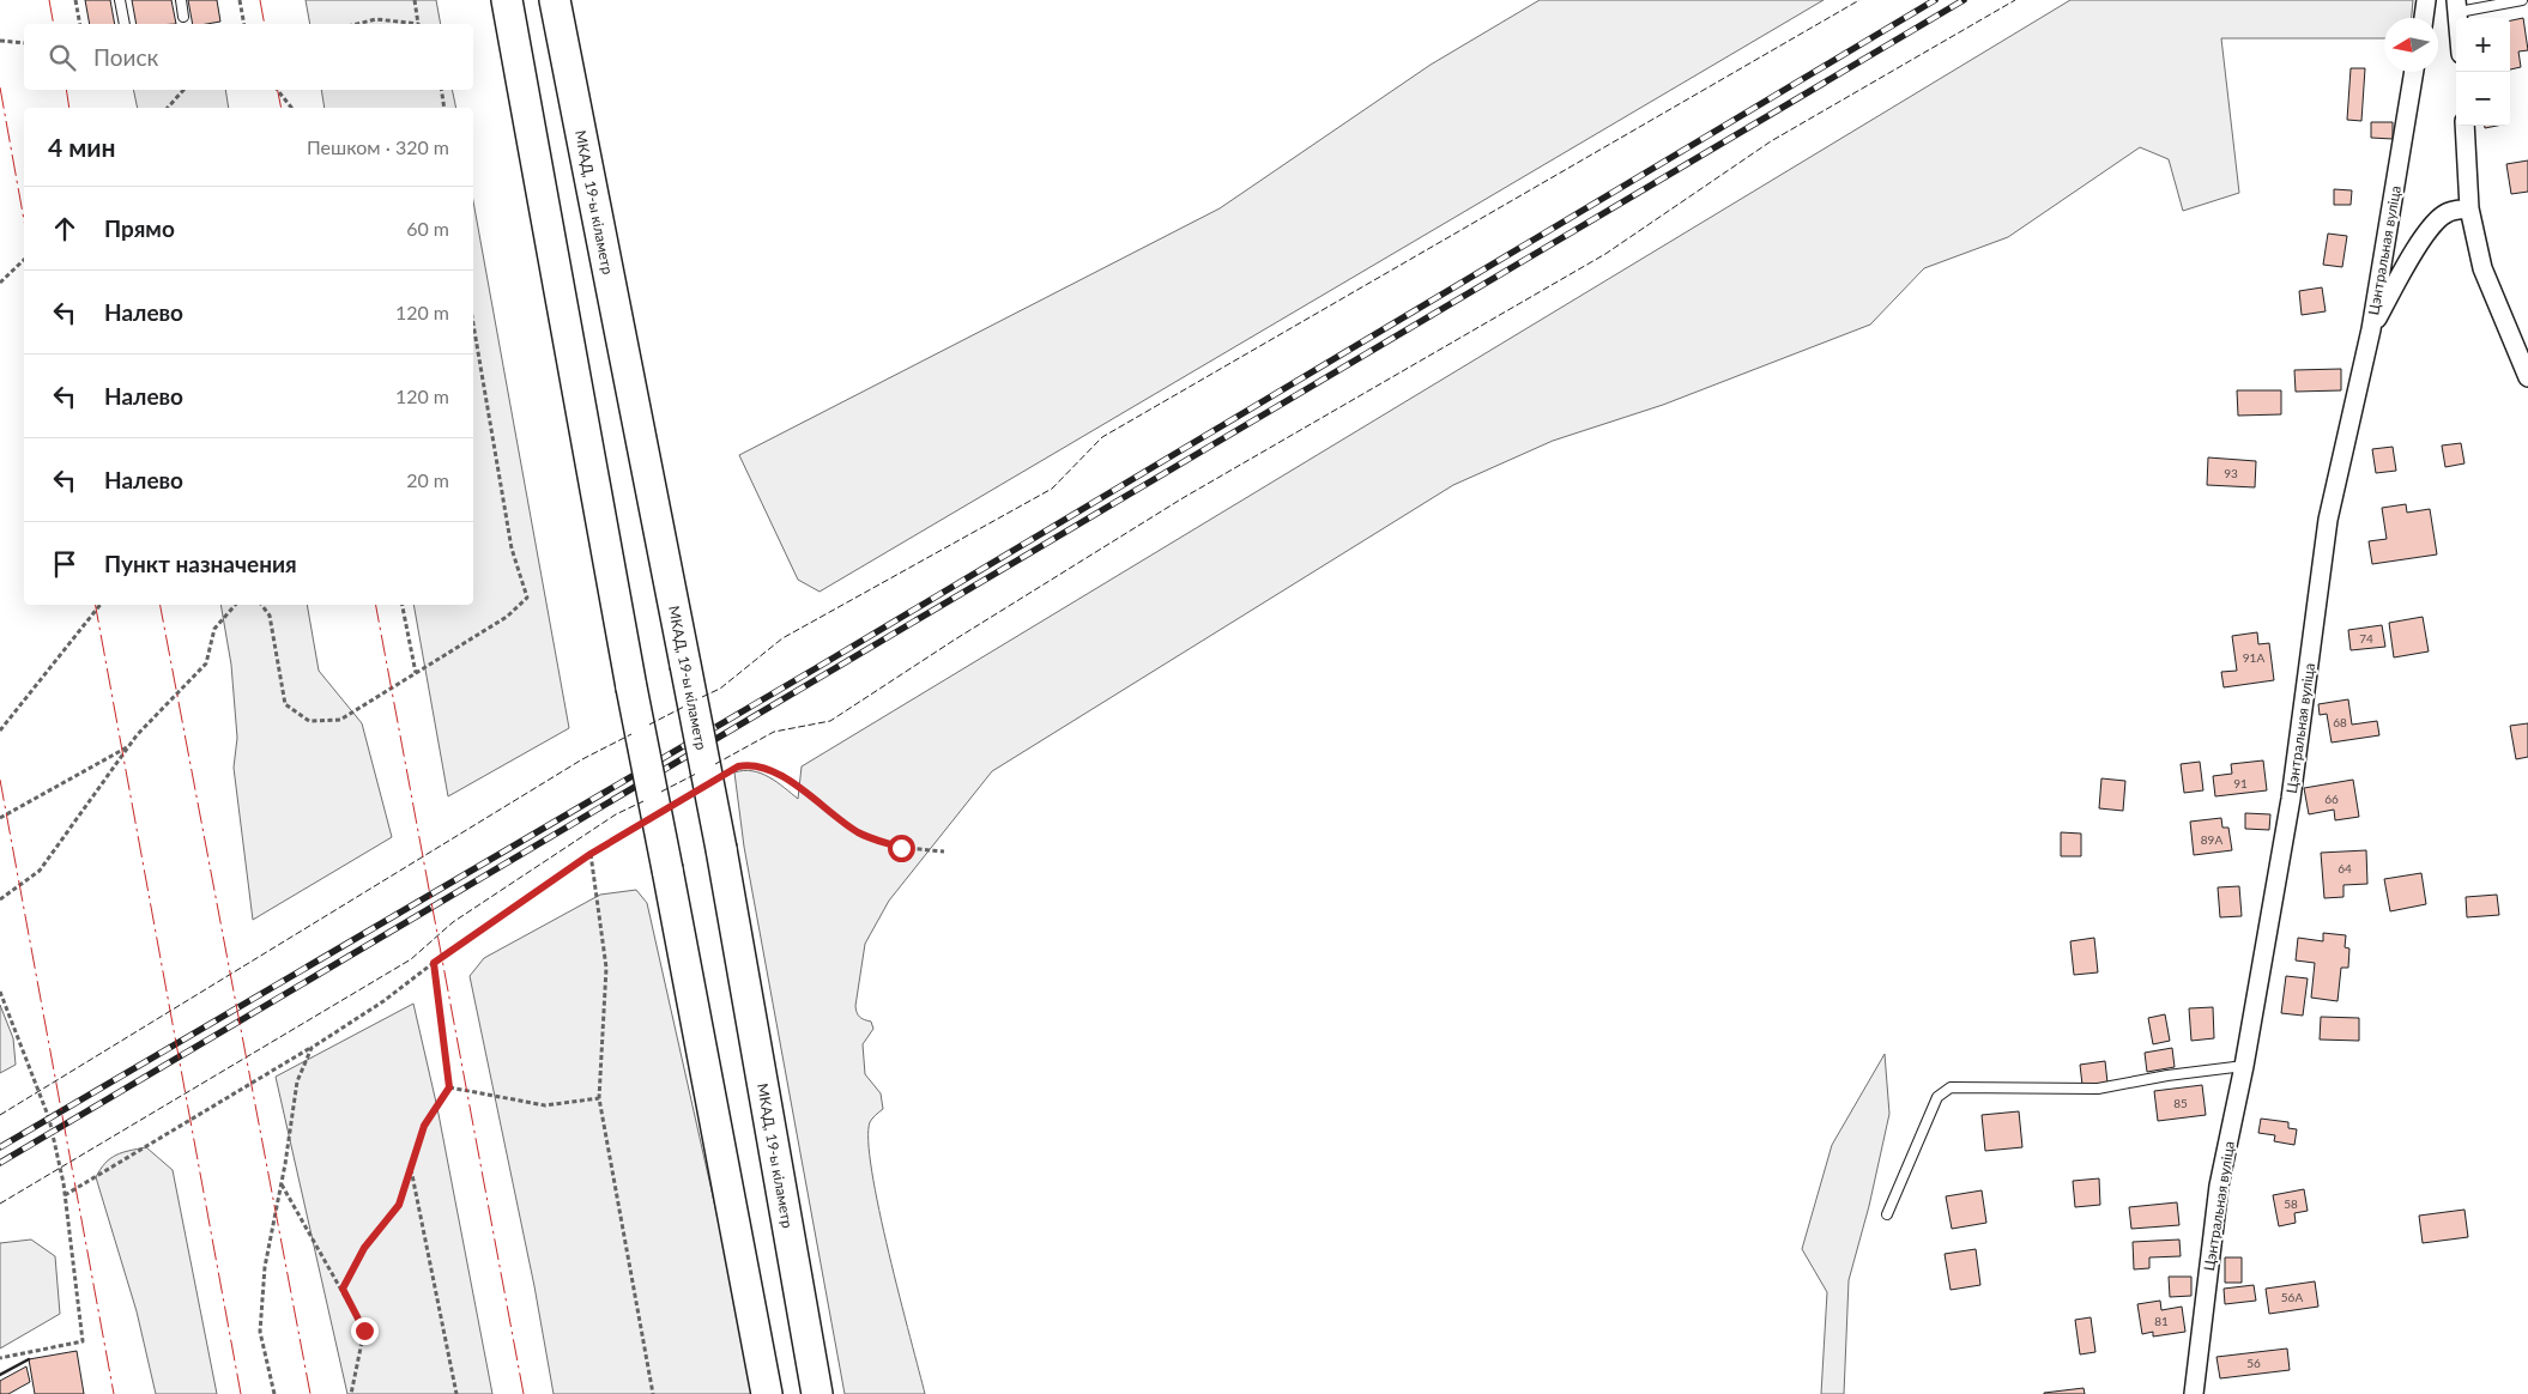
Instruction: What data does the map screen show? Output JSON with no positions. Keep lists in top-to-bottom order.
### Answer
{
  "streets": {
    "highway": ["МКАД, 19-ы кіламетр"],
    "street": ["Цэнтральная вуліца"]
  },
  "house_numbers": [
    "93",
    "74",
    "91А",
    "68",
    "91",
    "66",
    "89А",
    "64",
    "85",
    "58",
    "56А",
    "81",
    "56"
  ],
  "north": "left",
  "page": {
    "map_buttons": ["+", "−"],
    "search": "Поиск",
    "heading": ["4 мин", "Пешком · 320 m"],
    "list": [
      ["Прямо", "60 m"],
      ["Налево", "120 m"],
      ["Налево", "120 m"],
      ["Налево", "20 m"],
      "Пункт назначения"
    ]
  }
}
